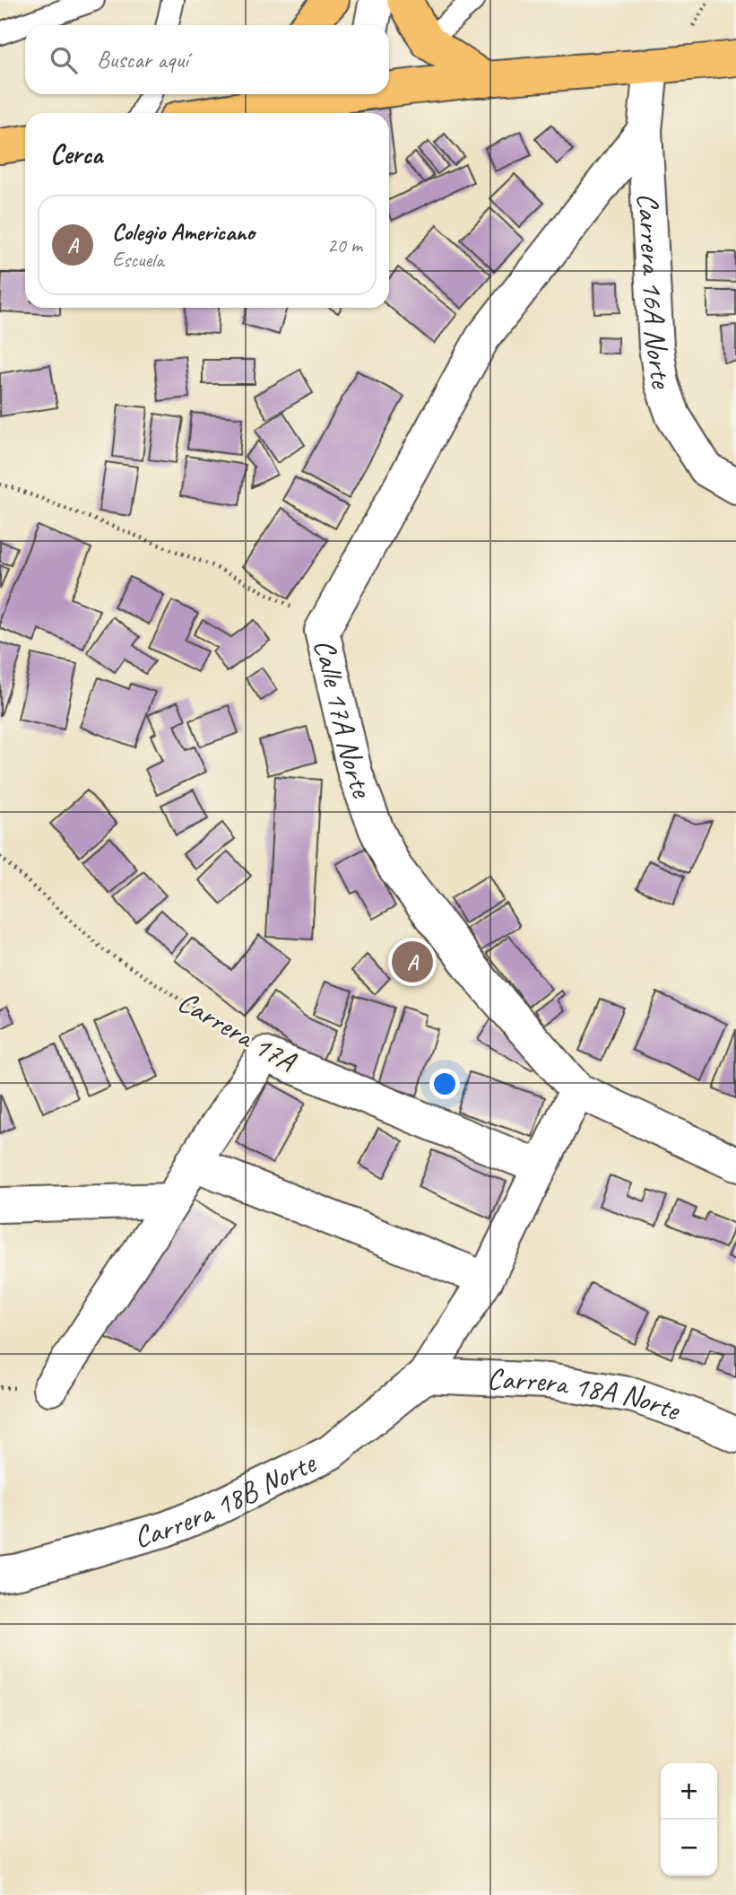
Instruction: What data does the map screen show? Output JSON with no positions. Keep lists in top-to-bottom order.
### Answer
{
  "streets": {
    "street": [
      "Carrera 16A Norte",
      "Calle 17A Norte",
      "Carrera 17A",
      "Carrera 18A Norte",
      "Carrera 18B Norte"
    ]
  },
  "crossings": [
    ["Calle 17A Norte", "Carrera 18B Norte"],
    ["Carrera 17A", "Carrera 18B Norte"],
    ["Carrera 18A Norte", "Carrera 18B Norte"]
  ],
  "page": {
    "search": "Buscar aquí",
    "heading": "Cerca",
    "list": [
      {
        "mark": "A",
        "name": "Colegio Americano",
        "note": "Escuela",
        "value": "20 m"
      }
    ],
    "pins": "A",
    "map_buttons": ["+", "−"]
  }
}
